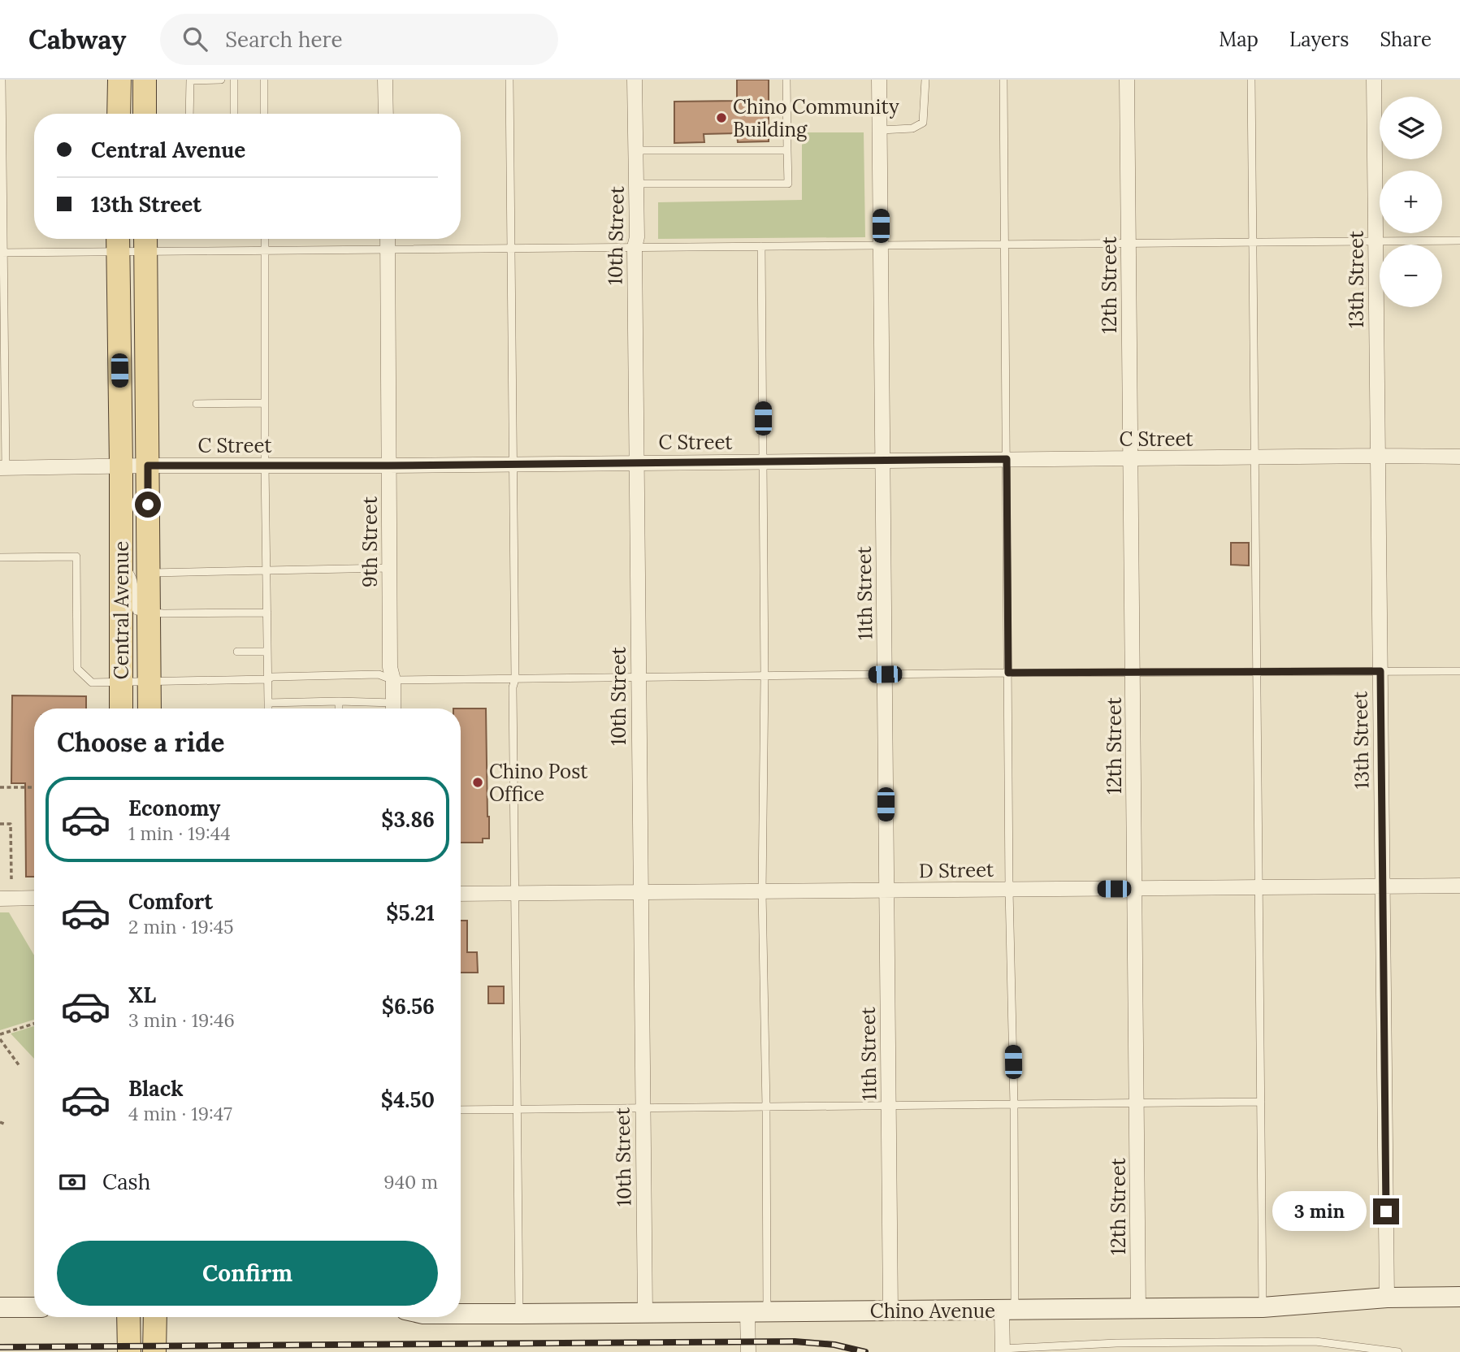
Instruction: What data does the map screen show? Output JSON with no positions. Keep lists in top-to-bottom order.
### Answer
{
  "streets": {
    "main road": ["Central Avenue", "Chino Avenue"],
    "street": [
      "10th Street",
      "13th Street",
      "12th Street",
      "C Street",
      "9th Street",
      "11th Street",
      "D Street"
    ]
  },
  "crossings": [
    ["10th Street", "C Street"],
    ["10th Street", "D Street"],
    ["10th Street", "Chino Avenue"],
    ["13th Street", "C Street"],
    ["13th Street", "D Street"],
    ["13th Street", "Chino Avenue"],
    ["12th Street", "C Street"],
    ["12th Street", "D Street"],
    ["12th Street", "Chino Avenue"],
    ["C Street", "9th Street"],
    ["C Street", "11th Street"],
    ["C Street", "Central Avenue"],
    ["11th Street", "D Street"],
    ["11th Street", "Chino Avenue"]
  ],
  "places": ["Chino Community Building", "Chino Post Office"],
  "page": {
    "header": "Cabway",
    "search": "Search here",
    "nav": ["Map", "Layers", "Share"],
    "map_buttons": ["+", "−"],
    "banner": ["Central Avenue", "13th Street"],
    "heading": "Choose a ride",
    "list": [
      {
        "name": "Economy",
        "note": "1 min · 19:44",
        "value": "$3.86"
      },
      {
        "name": "Comfort",
        "note": "2 min · 19:45",
        "value": "$5.21"
      },
      {
        "name": "XL",
        "note": "3 min · 19:46",
        "value": "$6.56"
      },
      {
        "name": "Black",
        "note": "4 min · 19:47",
        "value": "$4.50"
      }
    ],
    "pay": ["Cash", "940 m"],
    "bubble": "3 min",
    "buttons": "Confirm"
  }
}
